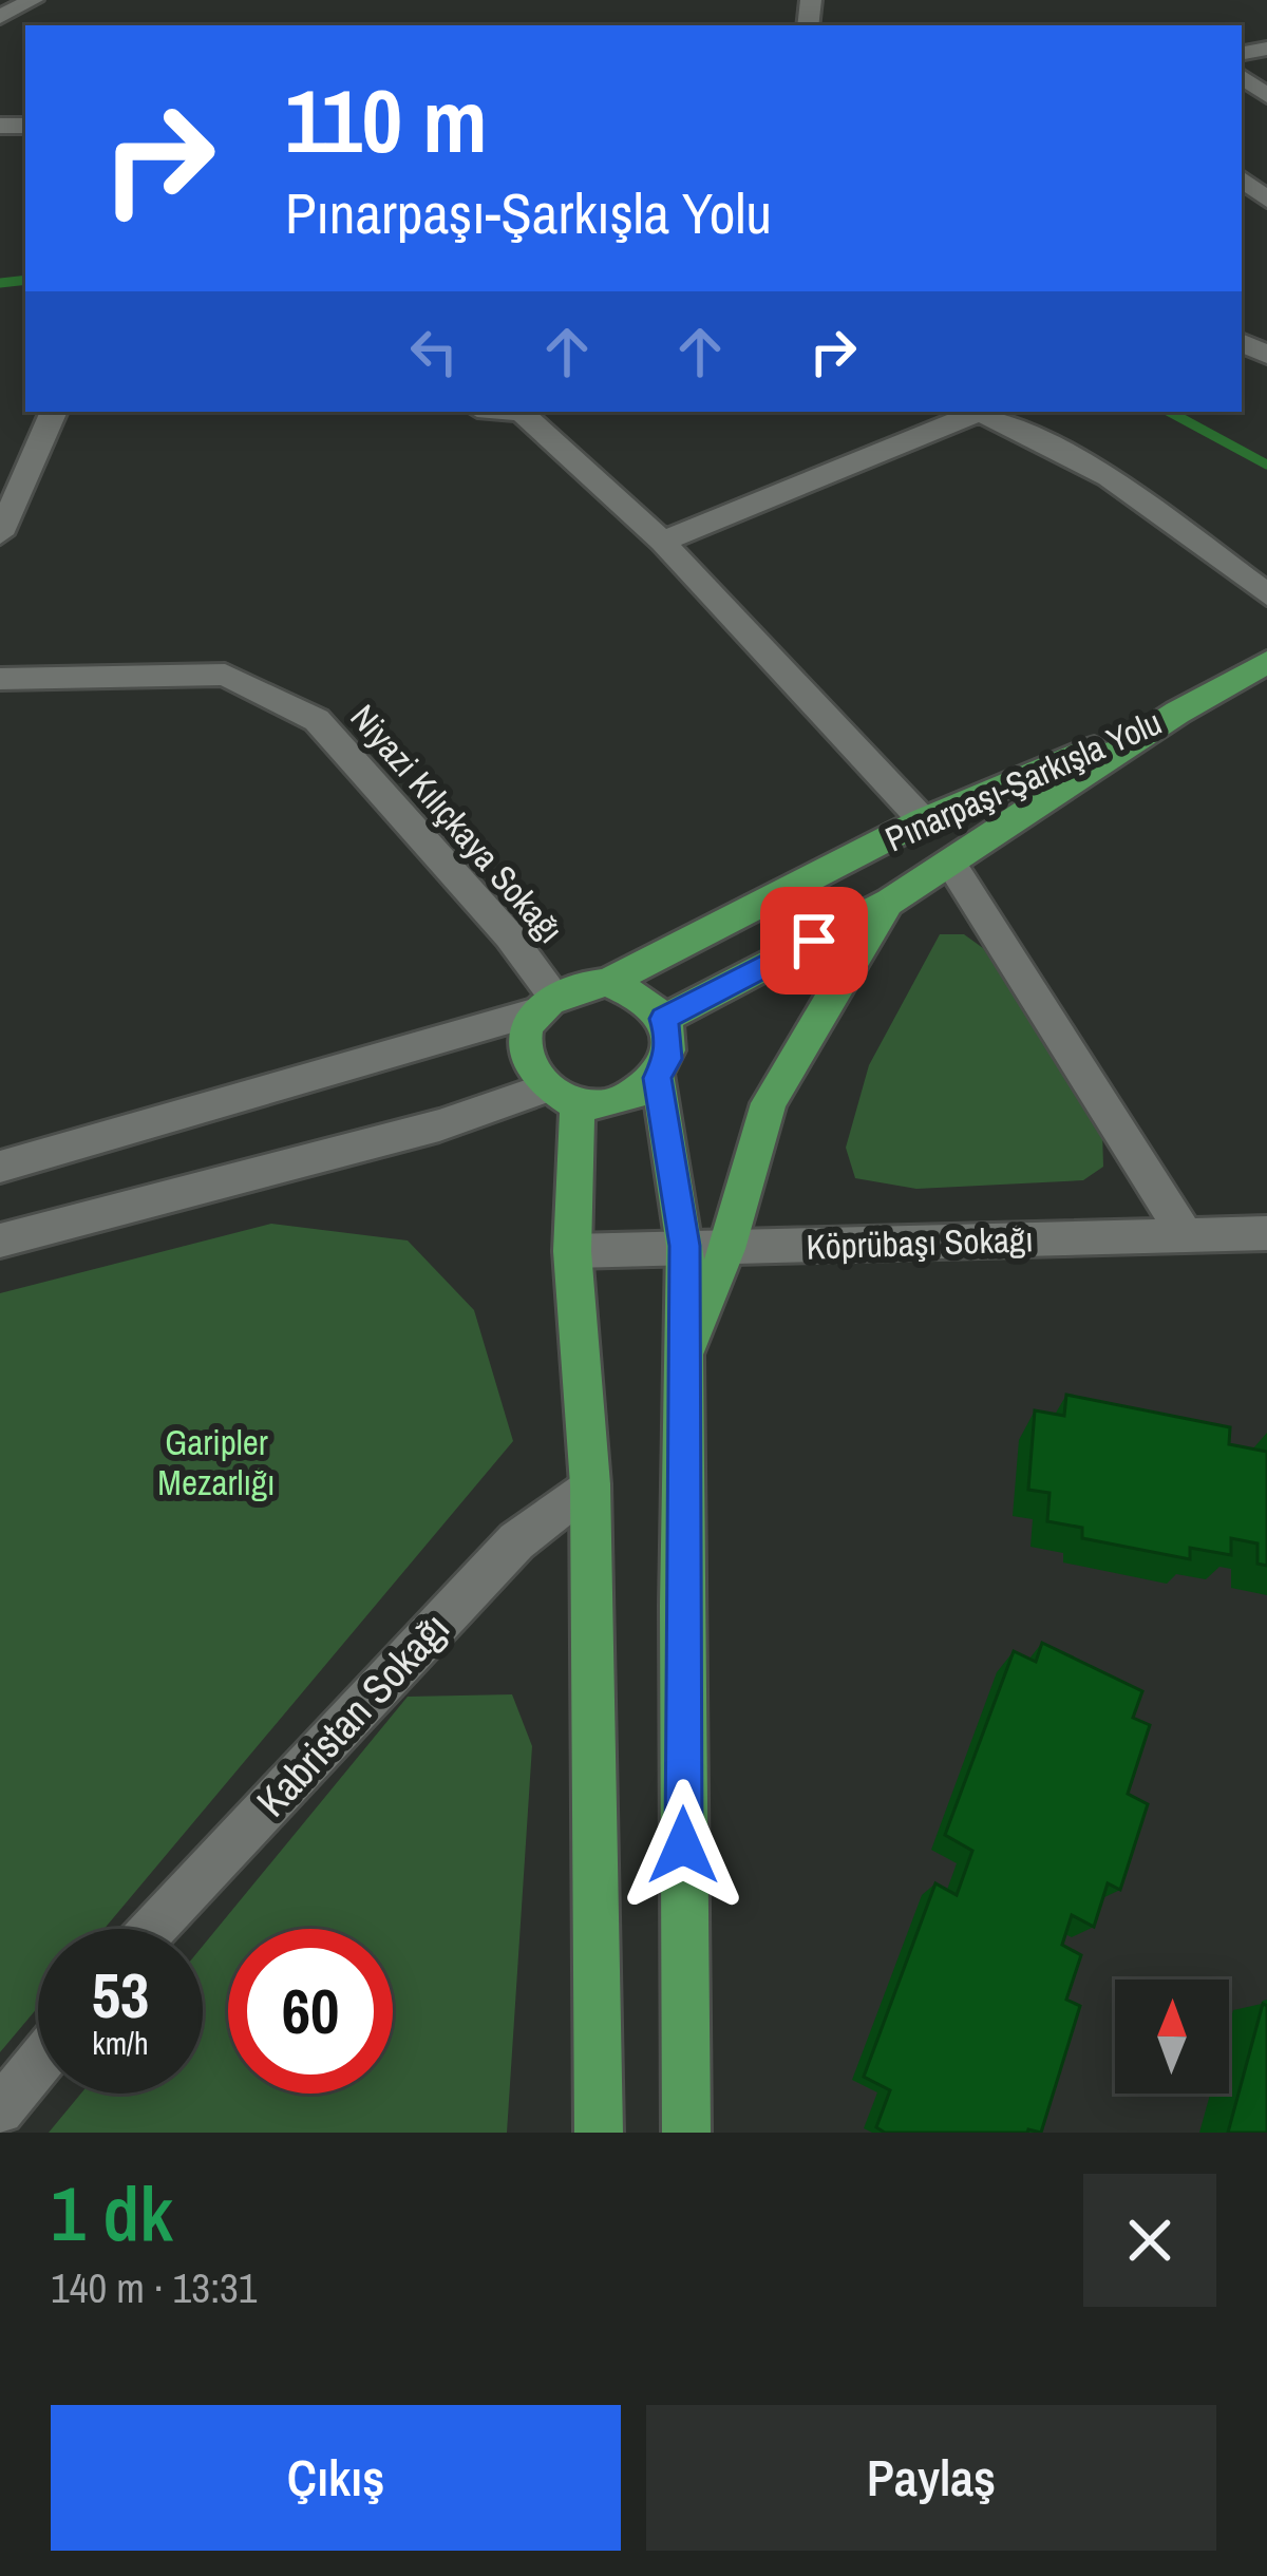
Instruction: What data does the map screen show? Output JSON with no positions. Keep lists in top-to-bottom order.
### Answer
{
  "streets": {
    "main road": ["Pınarpaşı-Şarkışla Yolu"],
    "street": ["Niyazi Kılıçkaya Sokağı", "Köprübaşı Sokağı", "Kabristan Sokağı"]
  },
  "crossings": [
    ["Pınarpaşı-Şarkışla Yolu", "Niyazi Kılıçkaya Sokağı"]
  ],
  "parks": ["Garipler Mezarlığı"],
  "north": "top",
  "page": {
    "turn": ["110 m", "Pınarpaşı-Şarkışla Yolu"],
    "speed": "53 km/h",
    "limit": "60",
    "heading": ["1 dk", "140 m · 13:31"],
    "buttons": ["Çıkış", "Paylaş"]
  }
}
